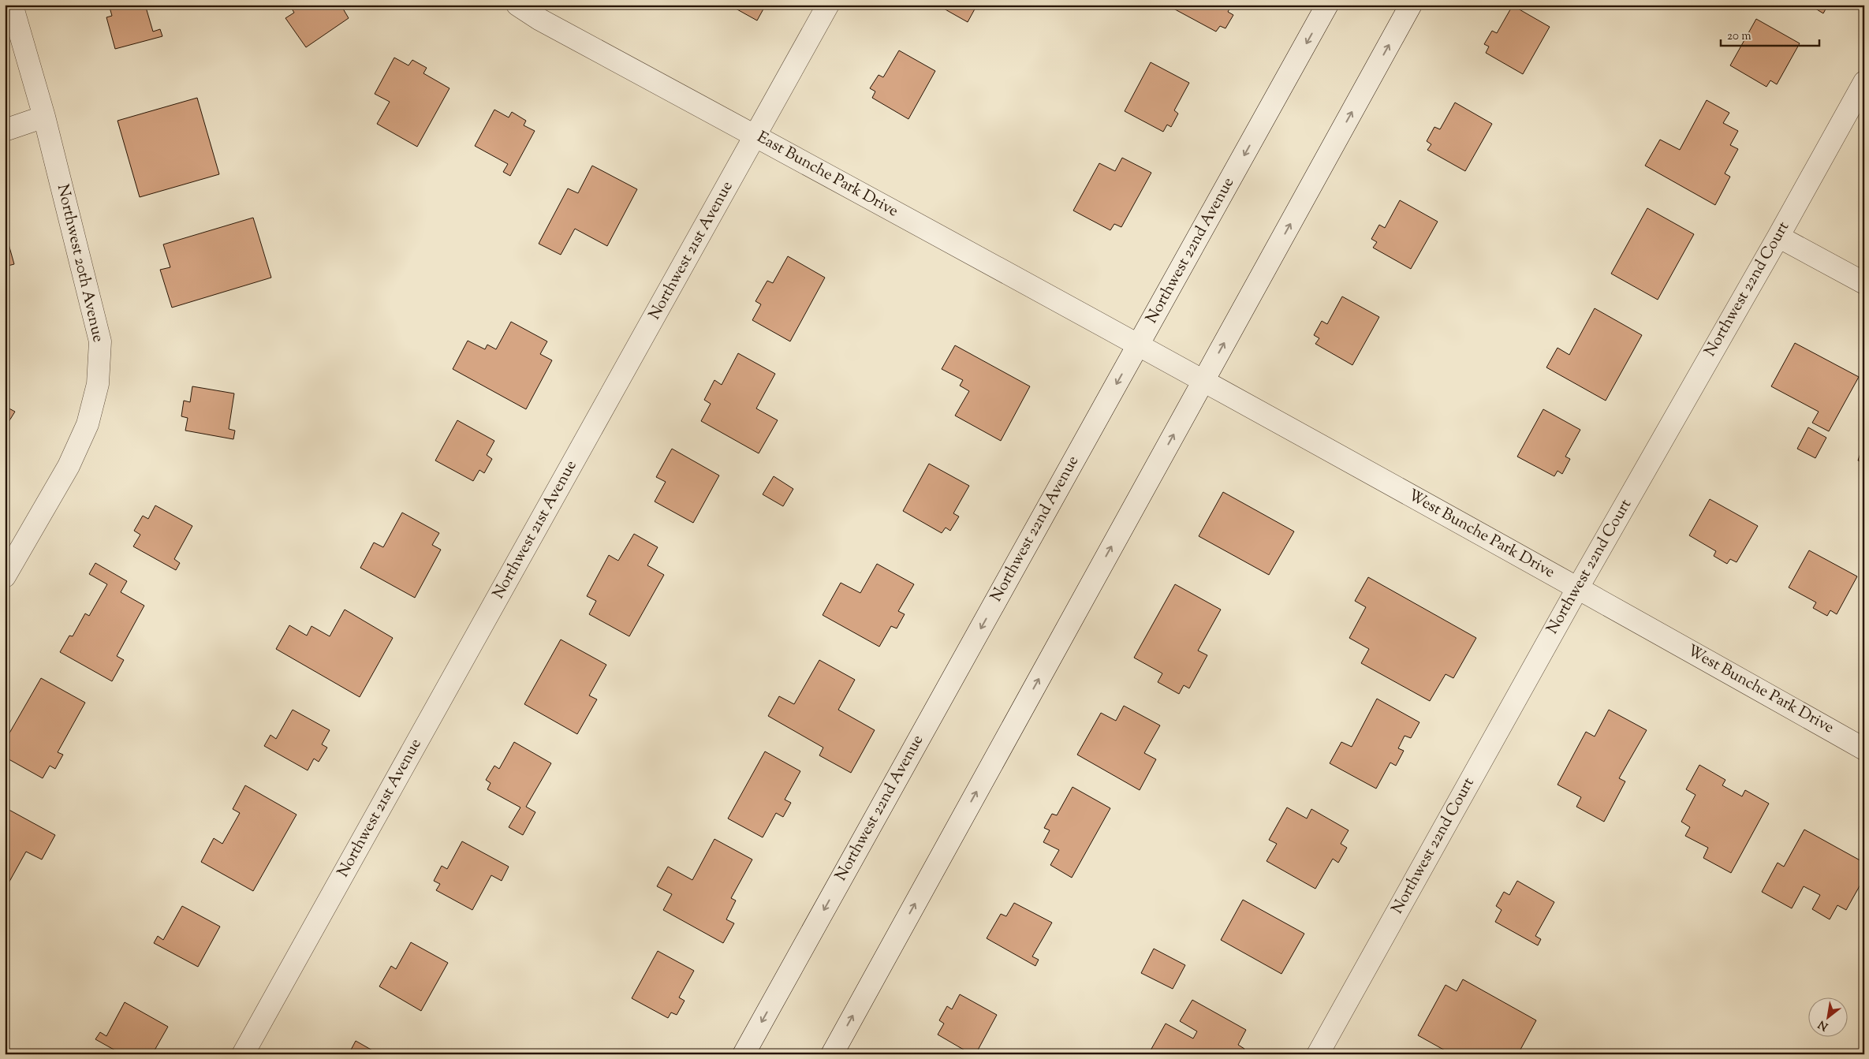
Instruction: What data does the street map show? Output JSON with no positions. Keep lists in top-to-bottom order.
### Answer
{
  "streets": {
    "street": [
      "East Bunche Park Drive",
      "Northwest 21st Avenue",
      "Northwest 22nd Avenue",
      "Northwest 20th Avenue",
      "Northwest 22nd Court",
      "West Bunche Park Drive"
    ]
  },
  "crossings": [
    ["East Bunche Park Drive", "Northwest 21st Avenue"],
    ["East Bunche Park Drive", "Northwest 22nd Avenue"],
    ["East Bunche Park Drive", "West Bunche Park Drive"],
    ["Northwest 22nd Avenue", "West Bunche Park Drive"],
    ["Northwest 22nd Court", "West Bunche Park Drive"]
  ],
  "scale_bar": "20 m",
  "north": "bottom left"
}
